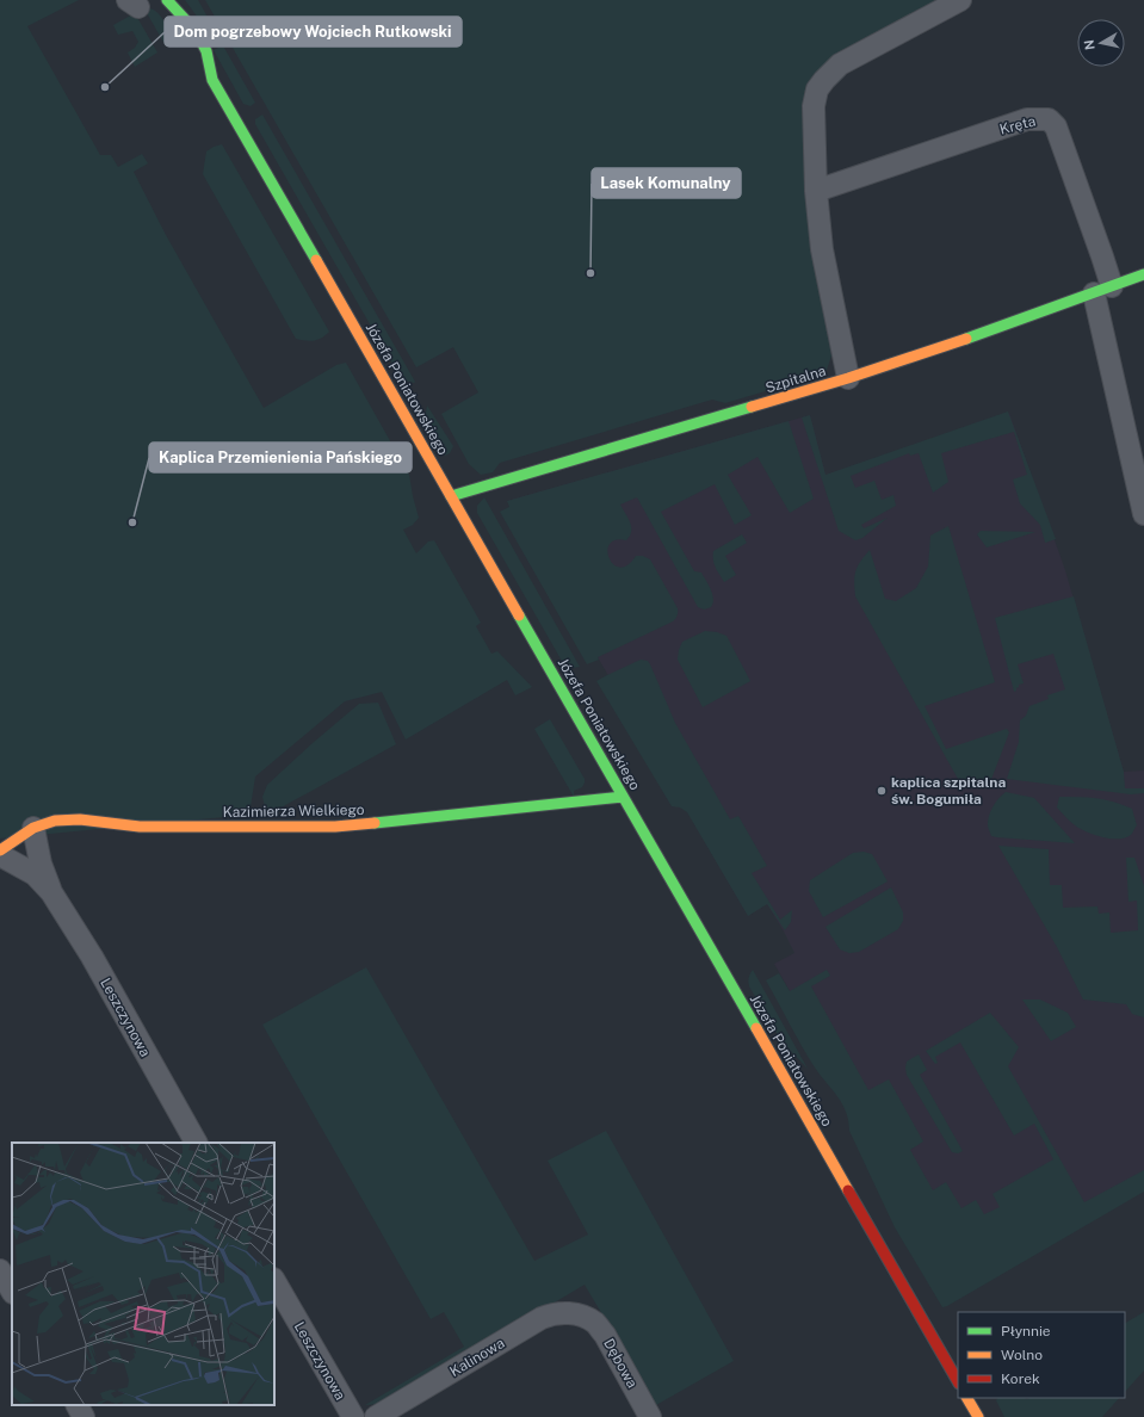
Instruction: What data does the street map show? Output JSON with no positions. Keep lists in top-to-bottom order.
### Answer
{
  "streets": {
    "street": [
      "Kręta",
      "Szpitalna",
      "Józefa Poniatowskiego",
      "Kazimierza Wielkiego",
      "Leszczynowa",
      "Kalinowa",
      "Dębowa"
    ]
  },
  "crossings": [
    ["Kręta", "Szpitalna"],
    ["Szpitalna", "Józefa Poniatowskiego"],
    ["Józefa Poniatowskiego", "Kazimierza Wielkiego"],
    ["Kazimierza Wielkiego", "Leszczynowa"],
    ["Kalinowa", "Dębowa"]
  ],
  "places": [
    "Dom pogrzebowy Wojciech Rutkowski",
    "Lasek Komunalny",
    "Kaplica Przemienienia Pańskiego",
    "kaplica szpitalna św. Bogumiła"
  ],
  "legend": ["Płynnie", "Wolno", "Korek"],
  "north": "left"
}
